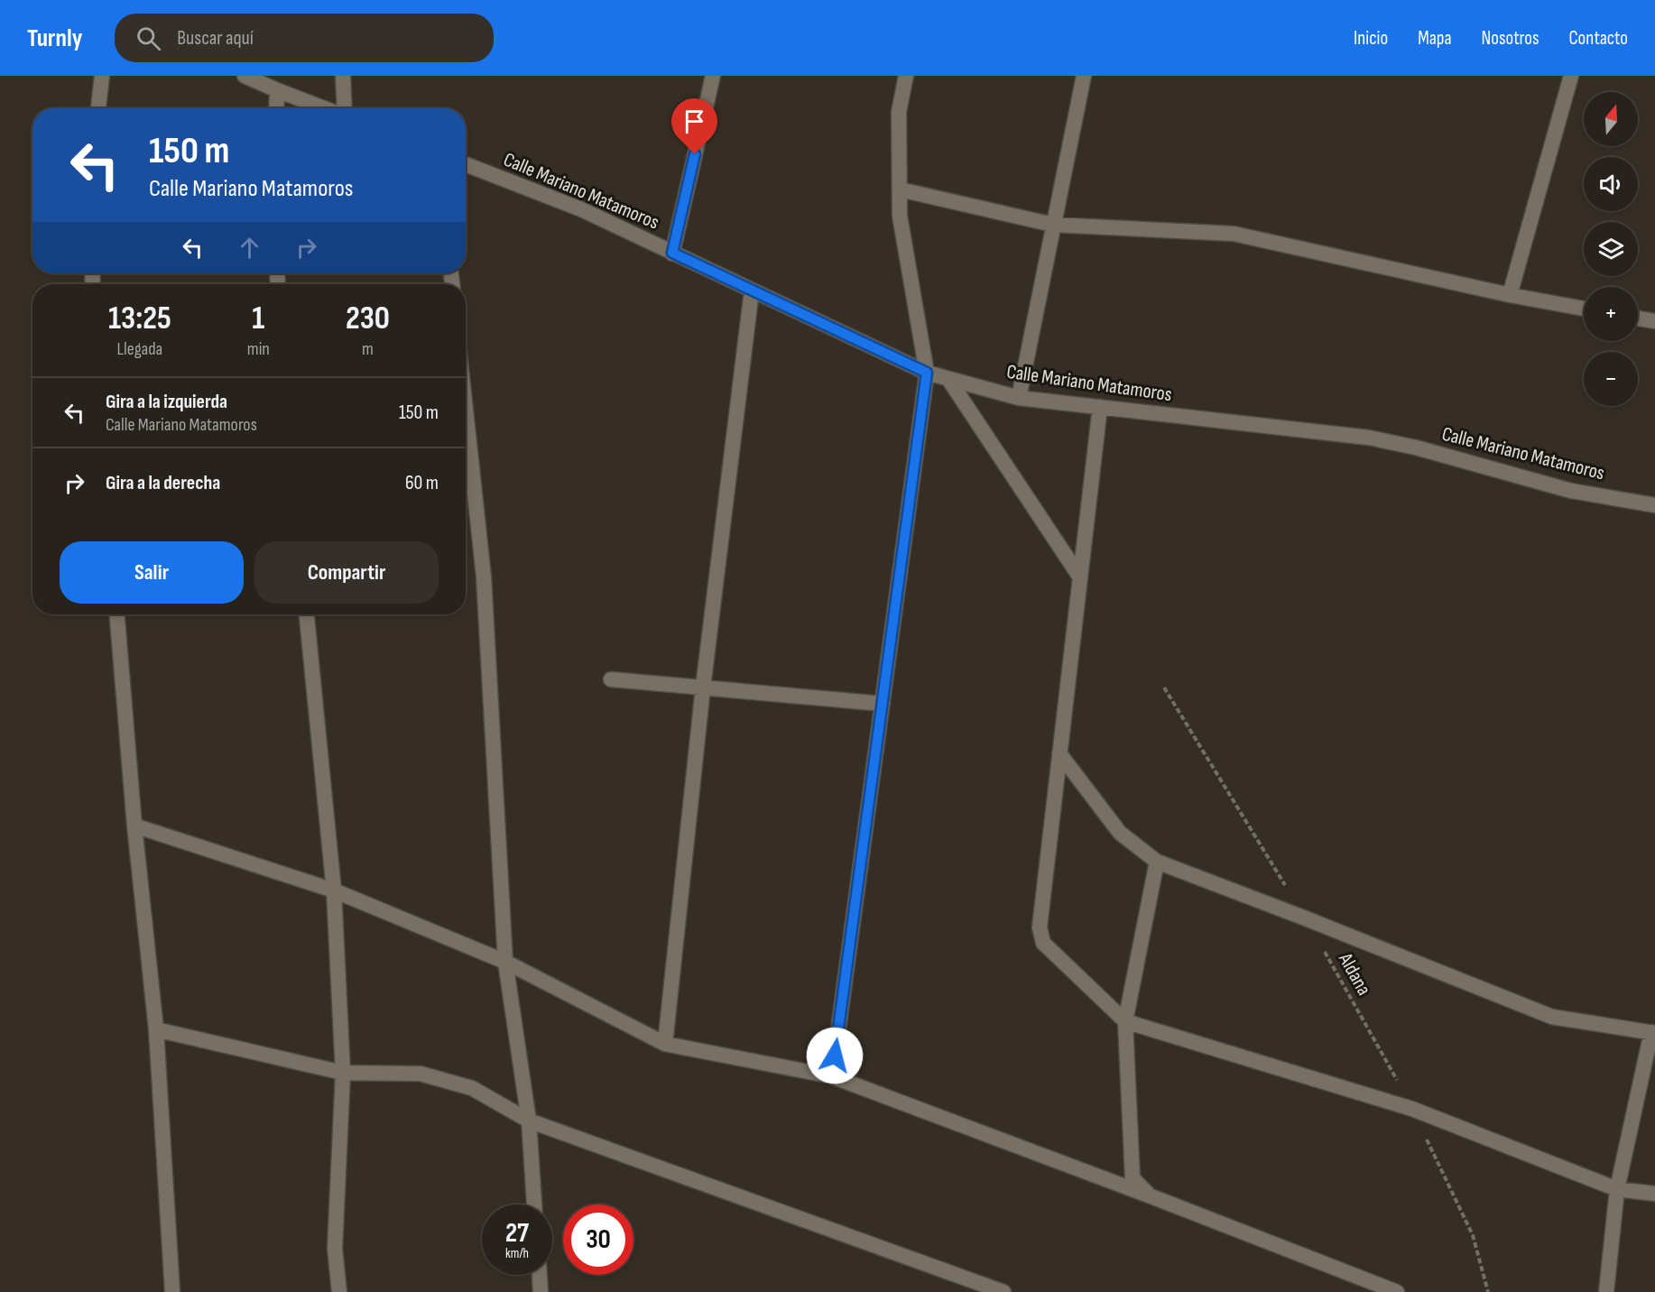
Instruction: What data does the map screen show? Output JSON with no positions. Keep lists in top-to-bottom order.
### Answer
{
  "streets": {
    "street": ["Calle Mariano Matamoros"],
    "path": ["Aldana"]
  },
  "north": "top",
  "page": {
    "header": "Turnly",
    "search": "Buscar aquí",
    "nav": [
      "Inicio",
      "Mapa",
      "Nosotros",
      "Contacto"
    ],
    "map_buttons": ["+", "−"],
    "turn": ["150 m", "Calle Mariano Matamoros"],
    "eta": [
      "13:25",
      "Llegada",
      "1",
      "min",
      "230",
      "m"
    ],
    "list": [
      {
        "name": "Gira a la izquierda",
        "note": "Calle Mariano Matamoros",
        "value": "150 m"
      },
      {
        "name": "Gira a la derecha",
        "value": "60 m"
      }
    ],
    "buttons": ["Salir", "Compartir"],
    "speed": "27 km/h",
    "limit": "30"
  }
}
